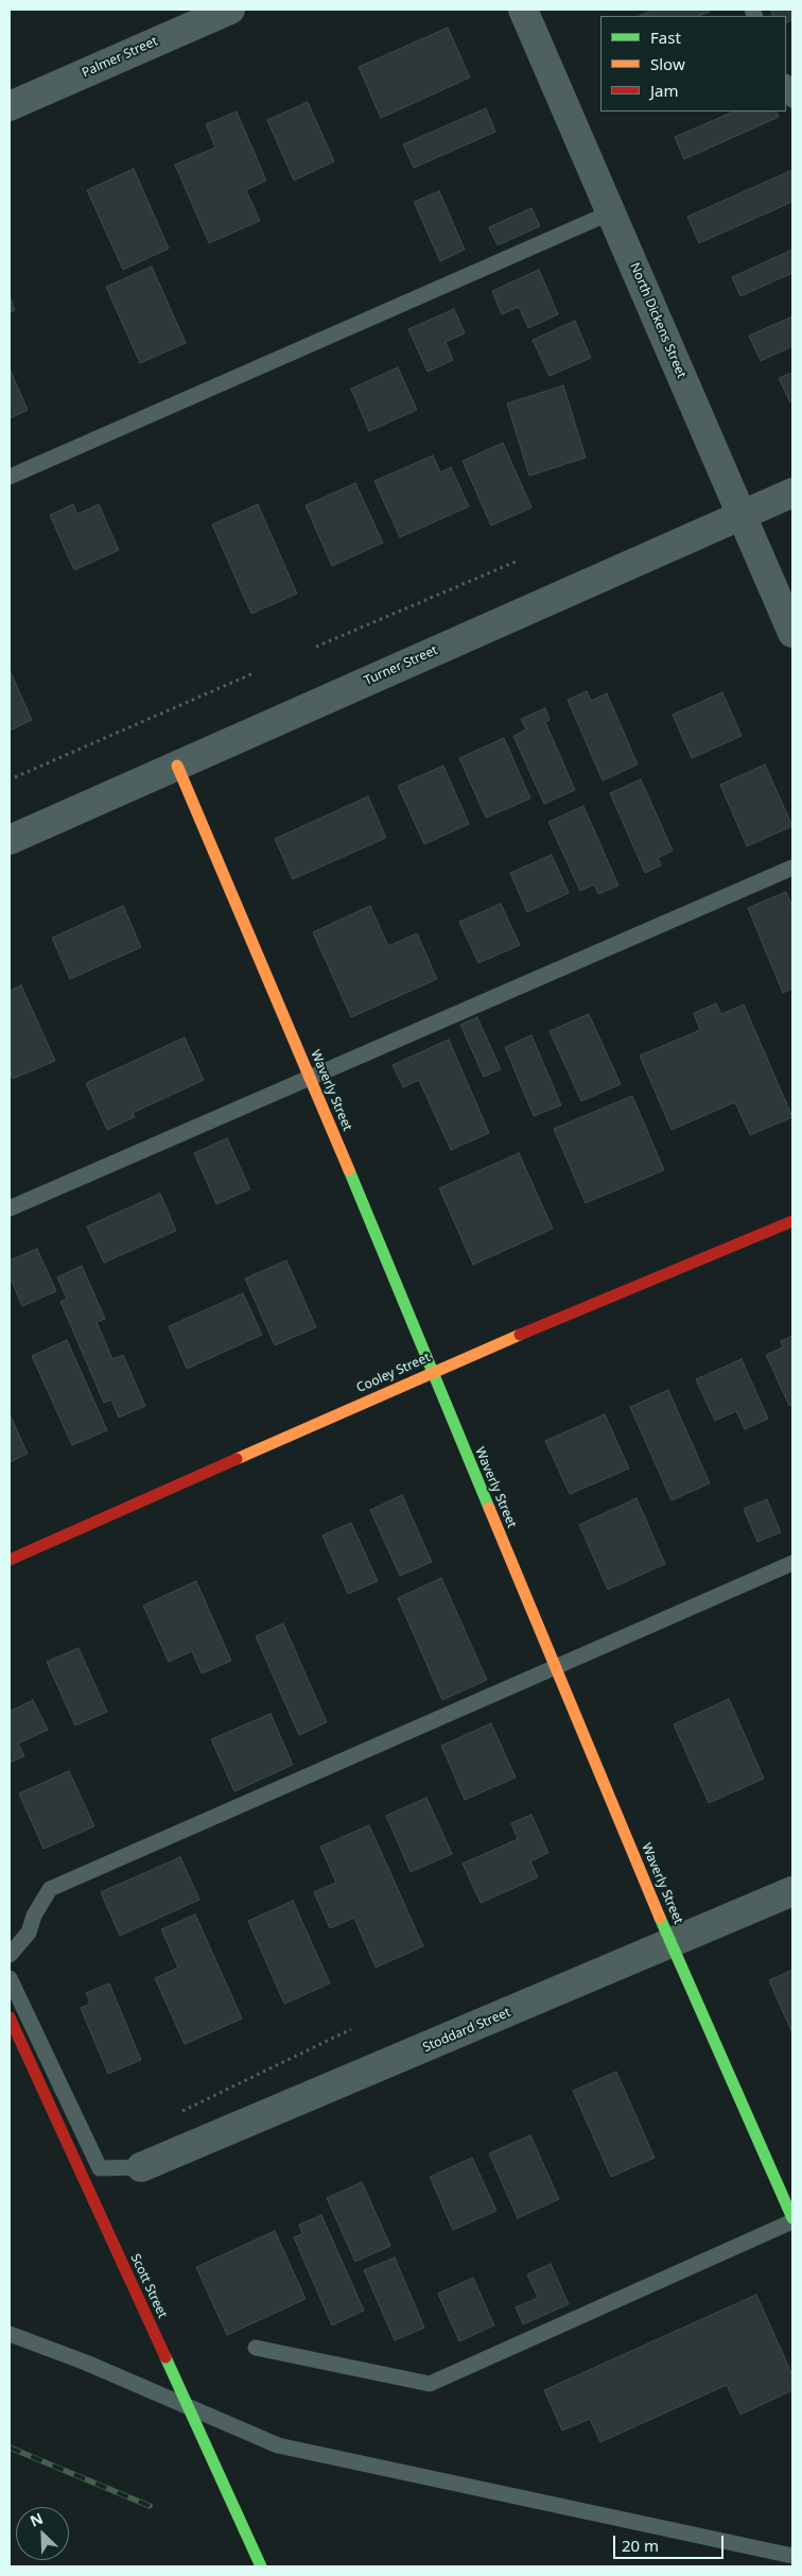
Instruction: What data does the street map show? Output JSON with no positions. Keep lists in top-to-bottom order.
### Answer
{
  "streets": {
    "street": [
      "Palmer Street",
      "North Dickens Street",
      "Turner Street",
      "Waverly Street",
      "Cooley Street",
      "Stoddard Street",
      "Scott Street"
    ]
  },
  "crossings": [
    ["North Dickens Street", "Turner Street"],
    ["Turner Street", "Waverly Street"],
    ["Waverly Street", "Cooley Street"],
    ["Waverly Street", "Stoddard Street"]
  ],
  "legend": ["Fast", "Slow", "Jam"],
  "scale_bar": "20 m",
  "north": "top left"
}
